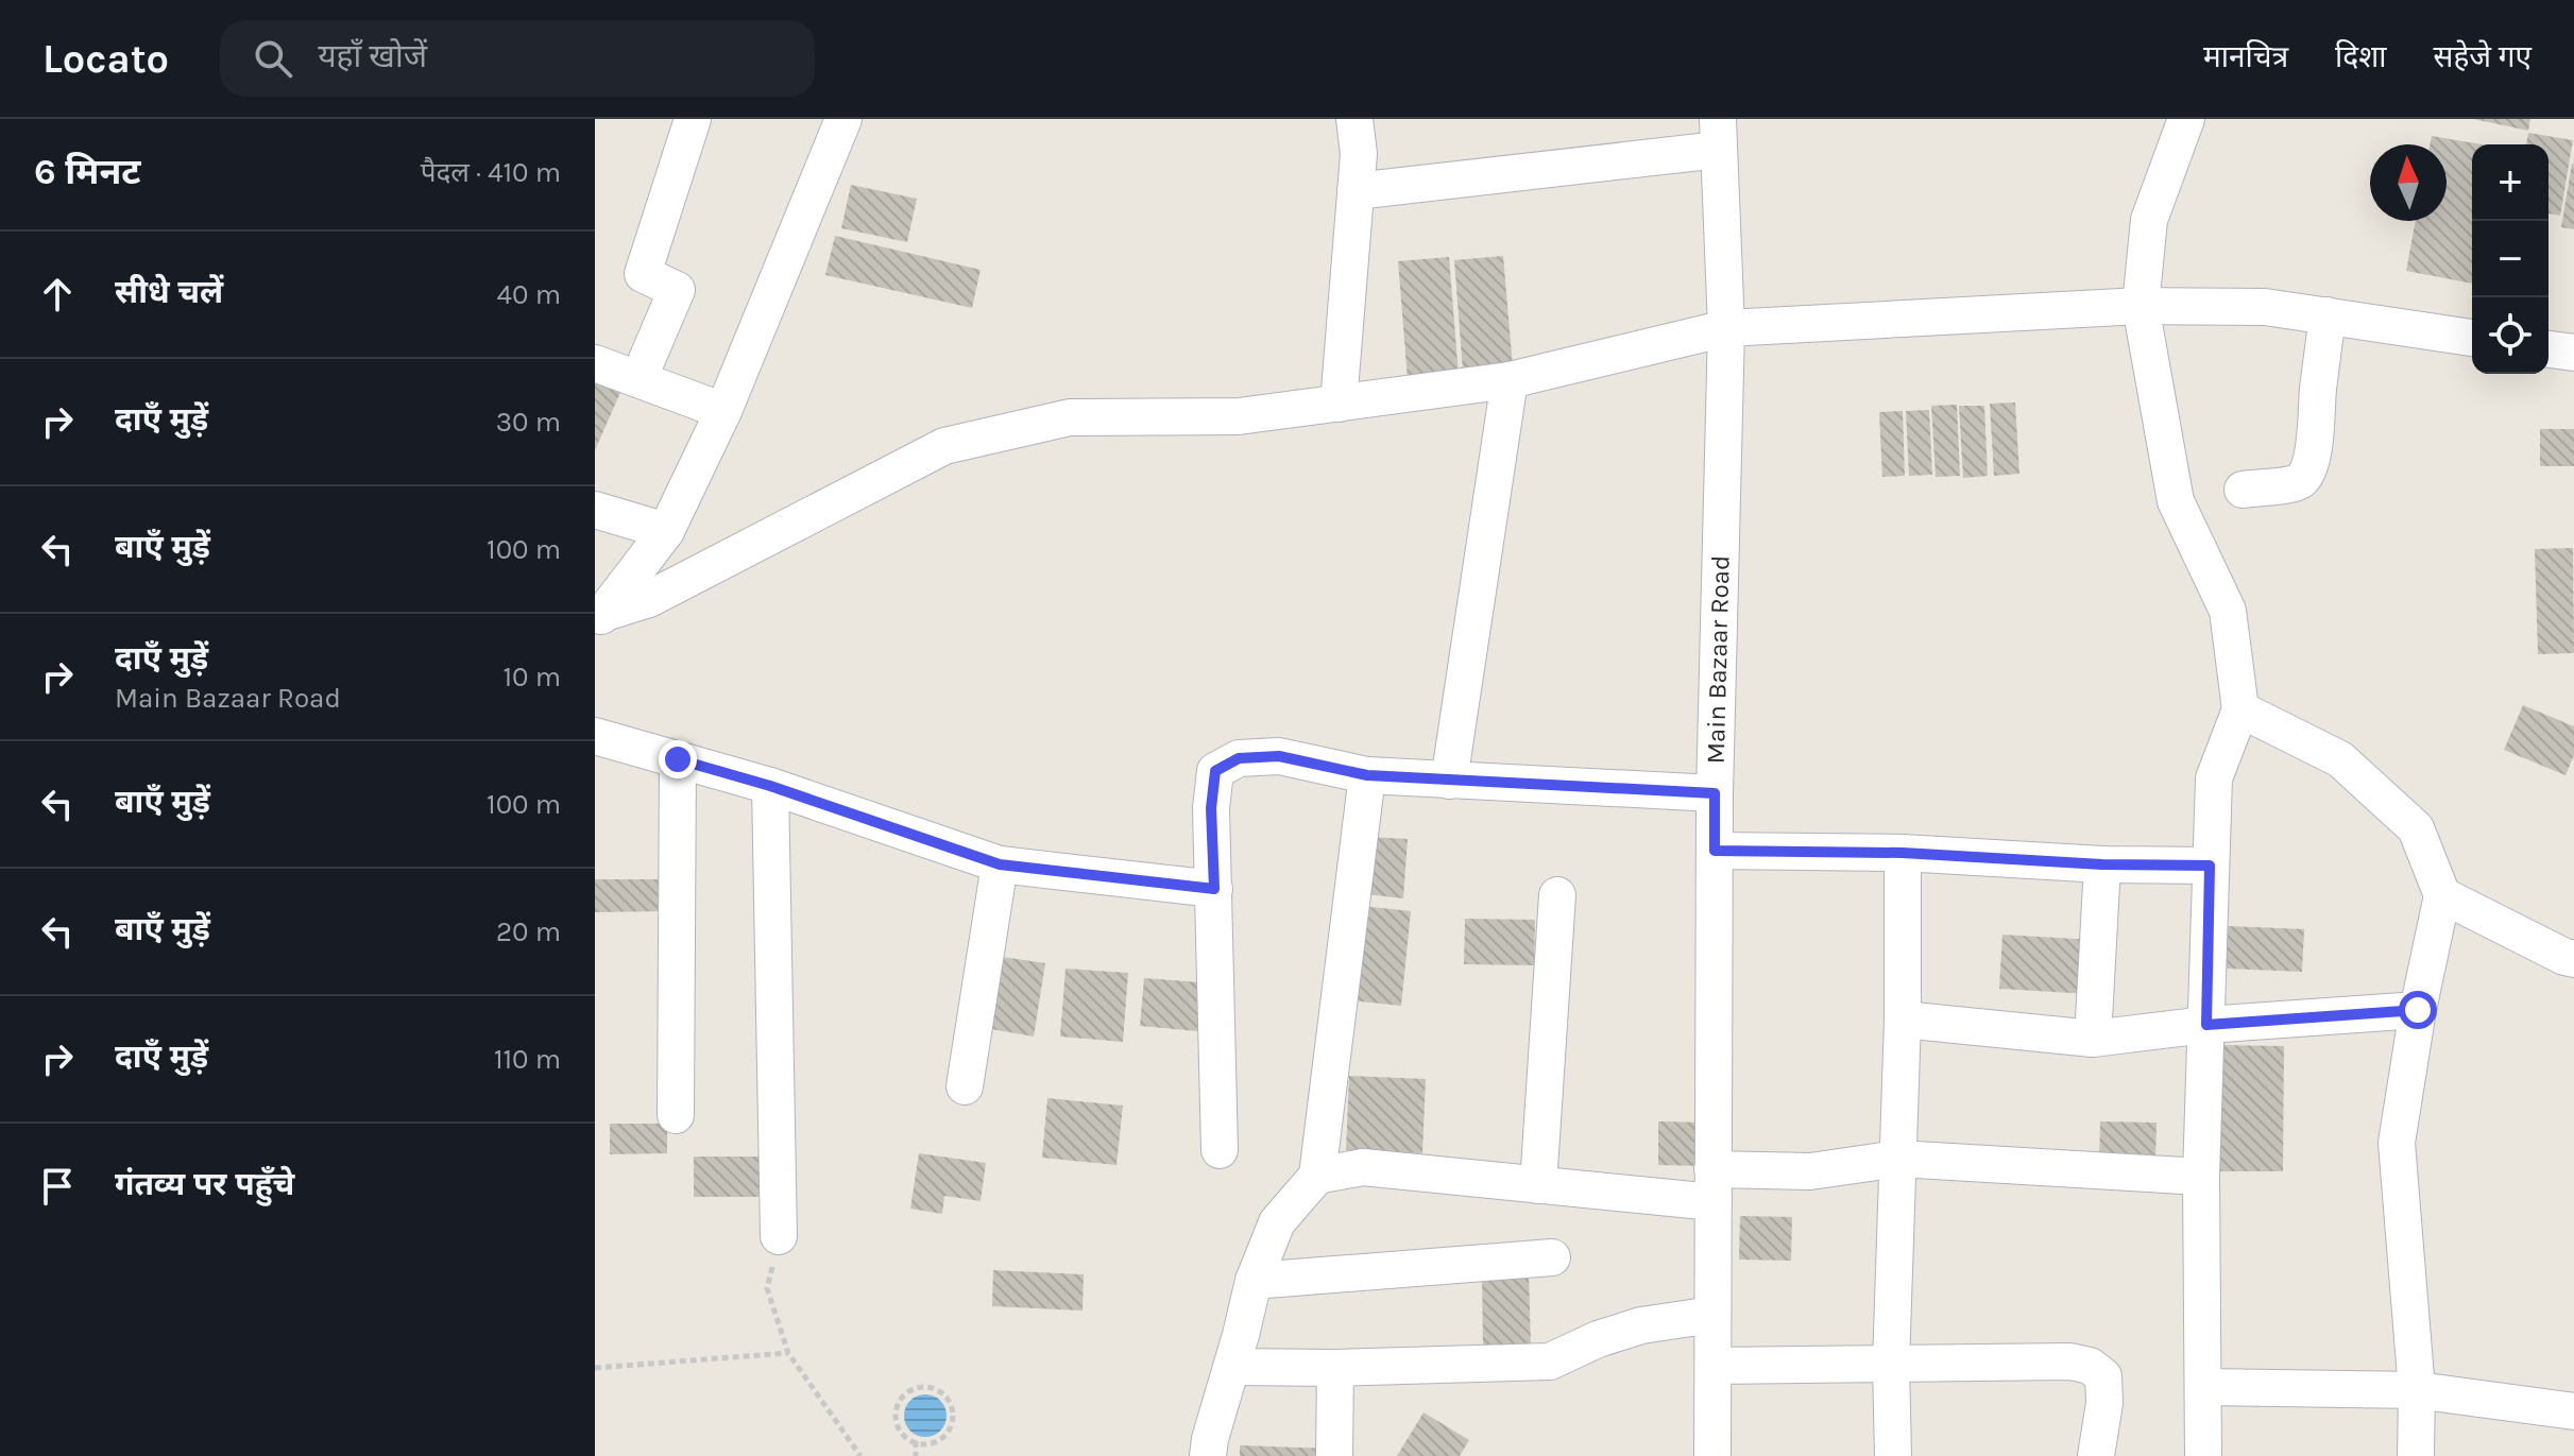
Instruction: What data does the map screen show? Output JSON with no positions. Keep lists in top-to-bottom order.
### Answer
{
  "streets": {
    "street": ["Main Bazaar Road"]
  },
  "north": "top",
  "page": {
    "header": "Locato",
    "search": "यहाँ खोजें",
    "nav": ["मानचित्र", "दिशा", "सहेजे गए"],
    "heading": ["6 मिनट", "पैदल · 410 m"],
    "map_buttons": ["+", "−"],
    "list": [
      ["सीधे चलें", "40 m"],
      ["दाएँ मुड़ें", "30 m"],
      ["बाएँ मुड़ें", "100 m"],
      ["दाएँ मुड़ें", "Main Bazaar Road", "10 m"],
      ["बाएँ मुड़ें", "100 m"],
      ["बाएँ मुड़ें", "20 m"],
      ["दाएँ मुड़ें", "110 m"],
      "गंतव्य पर पहुँचे"
    ]
  }
}
